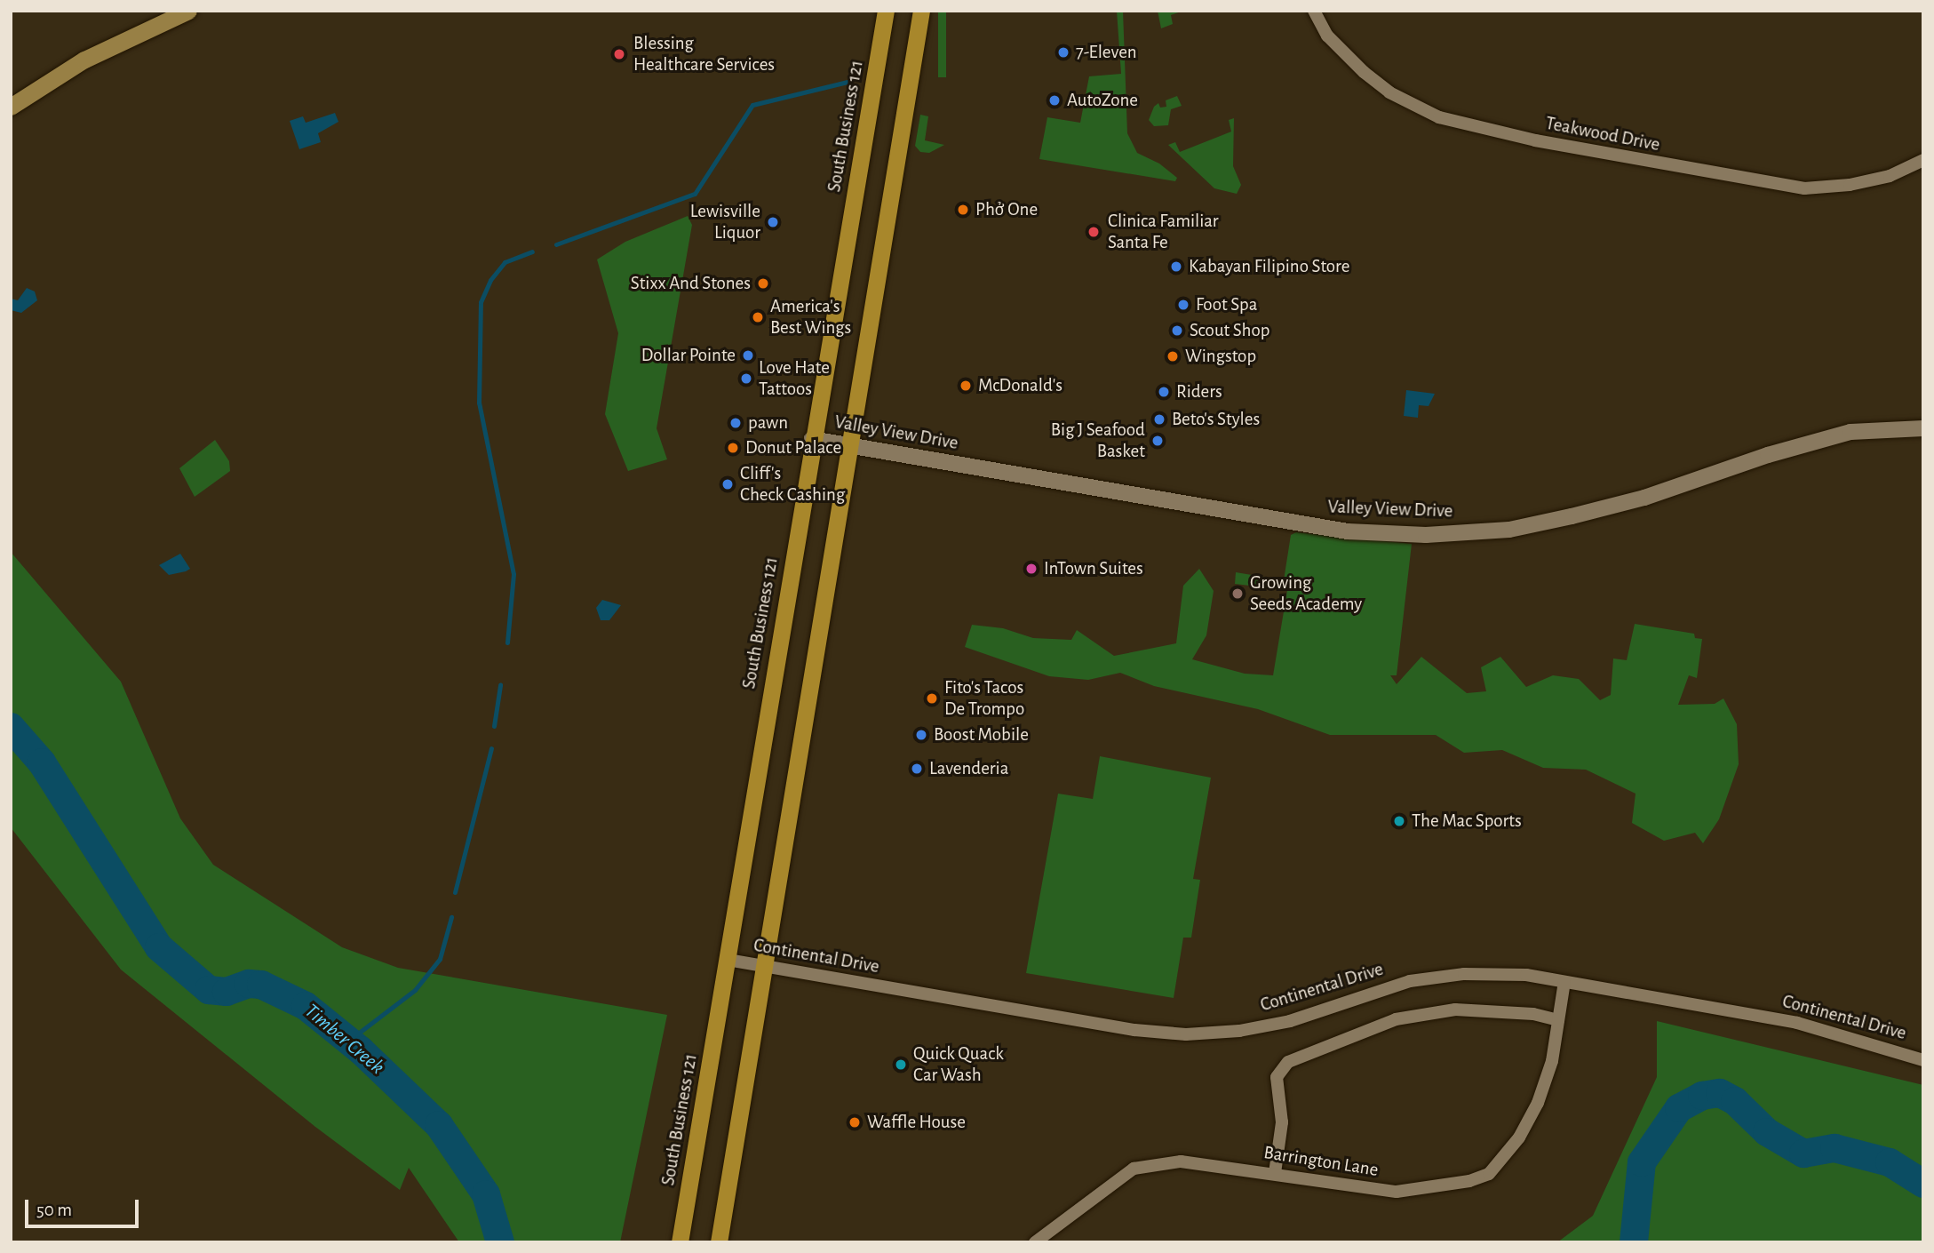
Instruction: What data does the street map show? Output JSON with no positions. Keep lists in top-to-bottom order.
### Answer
{
  "streets": {
    "main road": ["South Business 121"],
    "street": [
      "Teakwood Drive",
      "Valley View Drive",
      "Continental Drive",
      "Barrington Lane"
    ]
  },
  "crossings": [
    ["South Business 121", "Valley View Drive"],
    ["South Business 121", "Continental Drive"],
    ["Continental Drive", "Barrington Lane"]
  ],
  "water": ["Timber Creek"],
  "places": [
    "7-Eleven",
    "Blessing Healthcare Services",
    "AutoZone",
    "Phở One",
    "Lewisville Liquor",
    "Clinica Familiar Santa Fe",
    "Kabayan Filipino Store",
    "Stixx And Stones",
    "Foot Spa",
    "America's Best Wings",
    "Scout Shop",
    "Dollar Pointe",
    "Wingstop",
    "Love Hate Tattoos",
    "McDonald's",
    "Riders",
    "Beto's Styles",
    "pawn",
    "Big J Seafood Basket",
    "Donut Palace",
    "Cliff's Check Cashing",
    "InTown Suites",
    "Growing Seeds Academy",
    "Fito's Tacos De Trompo",
    "Boost Mobile",
    "Lavenderia",
    "The Mac Sports",
    "Quick Quack Car Wash",
    "Waffle House"
  ],
  "scale_bar": "50 m"
}
